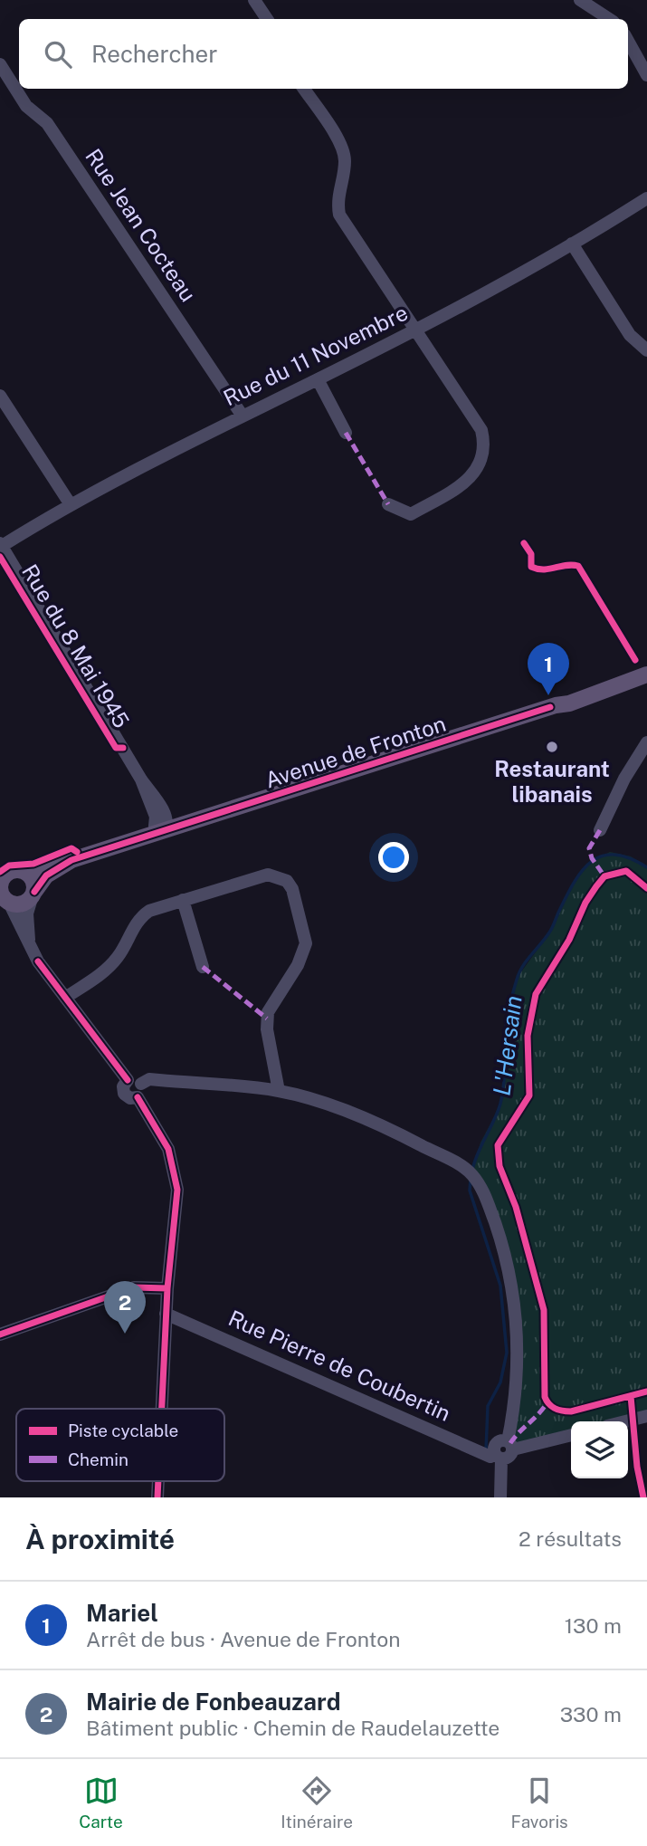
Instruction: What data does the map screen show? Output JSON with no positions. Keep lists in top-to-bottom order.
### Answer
{
  "streets": {
    "main road": ["Avenue de Fronton"],
    "street": [
      "Rue Jean Cocteau",
      "Rue du 11 Novembre",
      "Rue du 8 Mai 1945",
      "Rue Pierre de Coubertin"
    ]
  },
  "crossings": [
    ["Rue Jean Cocteau", "Rue du 11 Novembre"],
    ["Rue du 11 Novembre", "Rue du 8 Mai 1945"],
    ["Rue du 8 Mai 1945", "Avenue de Fronton"]
  ],
  "water": ["L'Hersain"],
  "places": ["Restaurant libanais"],
  "legend": ["Piste cyclable", "Chemin"],
  "page": {
    "search": "Rechercher",
    "pins": ["1", "2"],
    "heading": ["À proximité", "2 résultats"],
    "list": [
      {
        "mark": "1",
        "name": "Mariel",
        "note": "Arrêt de bus · Avenue de Fronton",
        "value": "130 m"
      },
      {
        "mark": "2",
        "name": "Mairie de Fonbeauzard",
        "note": "Bâtiment public · Chemin de Raudelauzette",
        "value": "330 m"
      }
    ],
    "nav": ["Carte", "Itinéraire", "Favoris"]
  }
}
